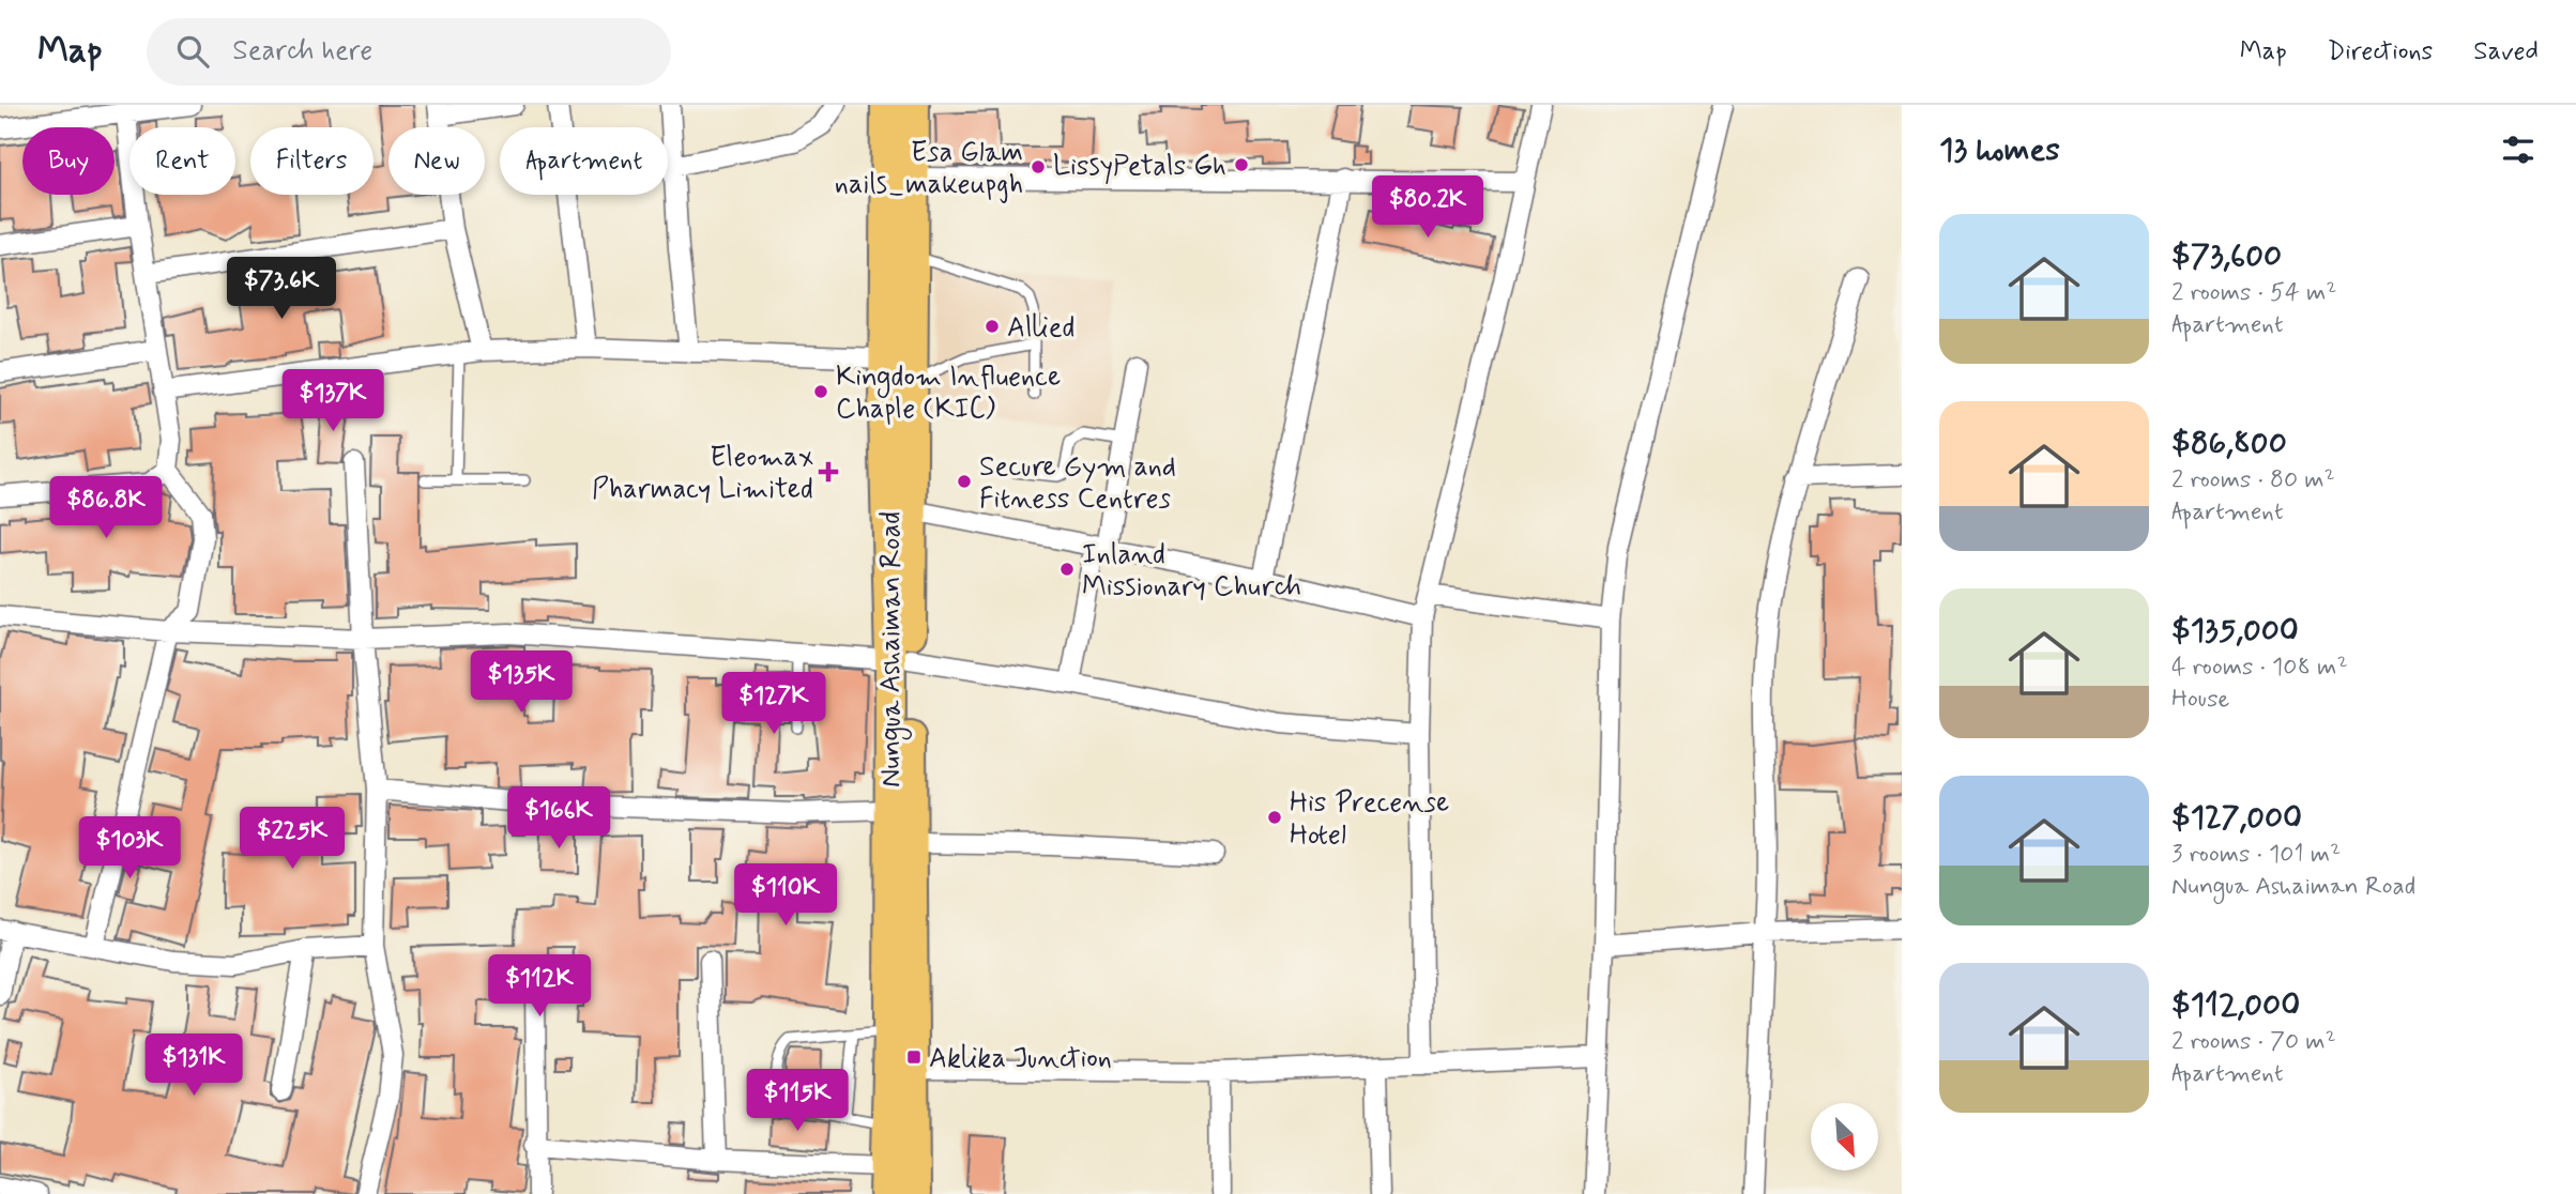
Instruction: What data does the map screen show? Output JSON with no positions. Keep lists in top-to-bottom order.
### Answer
{
  "streets": {
    "main road": ["Nungua Ashaiman Road"]
  },
  "places": {
    "other": [
      "LissyPetals Gh",
      "Esa Glam nails_makeupgh",
      "Allied",
      "Kingdom Influence Chaple (KIC)",
      "Secure Gym and Fitness Centres",
      "Inland Missionary Church",
      "His Precense Hotel"
    ],
    "health": ["Eleomax Pharmacy Limited"],
    "transit": ["Aklika Junction"]
  },
  "north": "bottom right",
  "page": {
    "header": "Map",
    "search": "Search here",
    "nav": ["Map", "Directions", "Saved"],
    "heading": "13 homes",
    "chip": [
      "Buy",
      "Rent",
      "Filters",
      "New",
      "Apartment"
    ],
    "price": [
      "$80.2K",
      "$73.6K",
      "$137K",
      "$86.8K",
      "$135K",
      "$127K",
      "$166K",
      "$225K",
      "$103K",
      "$110K",
      "$112K",
      "$131K",
      "$115K"
    ],
    "list": [
      {
        "name": "$73,600",
        "note": "2 rooms · 54 m² · Apartment"
      },
      {
        "name": "$86,800",
        "note": "2 rooms · 80 m² · Apartment"
      },
      {
        "name": "$135,000",
        "note": "4 rooms · 108 m² · House"
      },
      {
        "name": "$127,000",
        "note": "3 rooms · 101 m² · Nungua Ashaiman Road"
      },
      {
        "name": "$112,000",
        "note": "2 rooms · 70 m² · Apartment"
      }
    ]
  }
}
